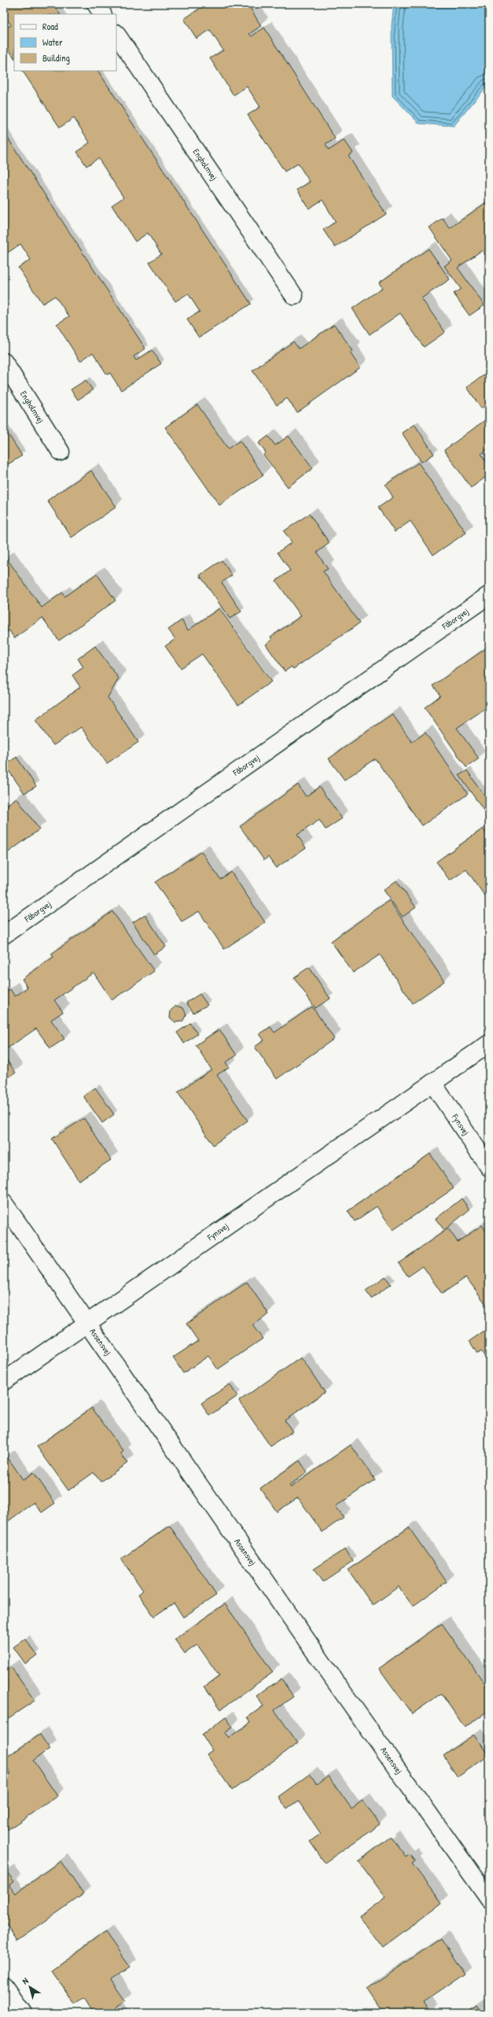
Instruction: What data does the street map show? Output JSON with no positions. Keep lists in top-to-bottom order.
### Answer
{
  "streets": {
    "street": [
      "Engholmvej",
      "Fåborgvej",
      "Fynsvej",
      "Assensvej"
    ]
  },
  "crossings": [
    ["Fynsvej", "Assensvej"]
  ],
  "legend": ["Road", "Water", "Building"],
  "north": "top left"
}
